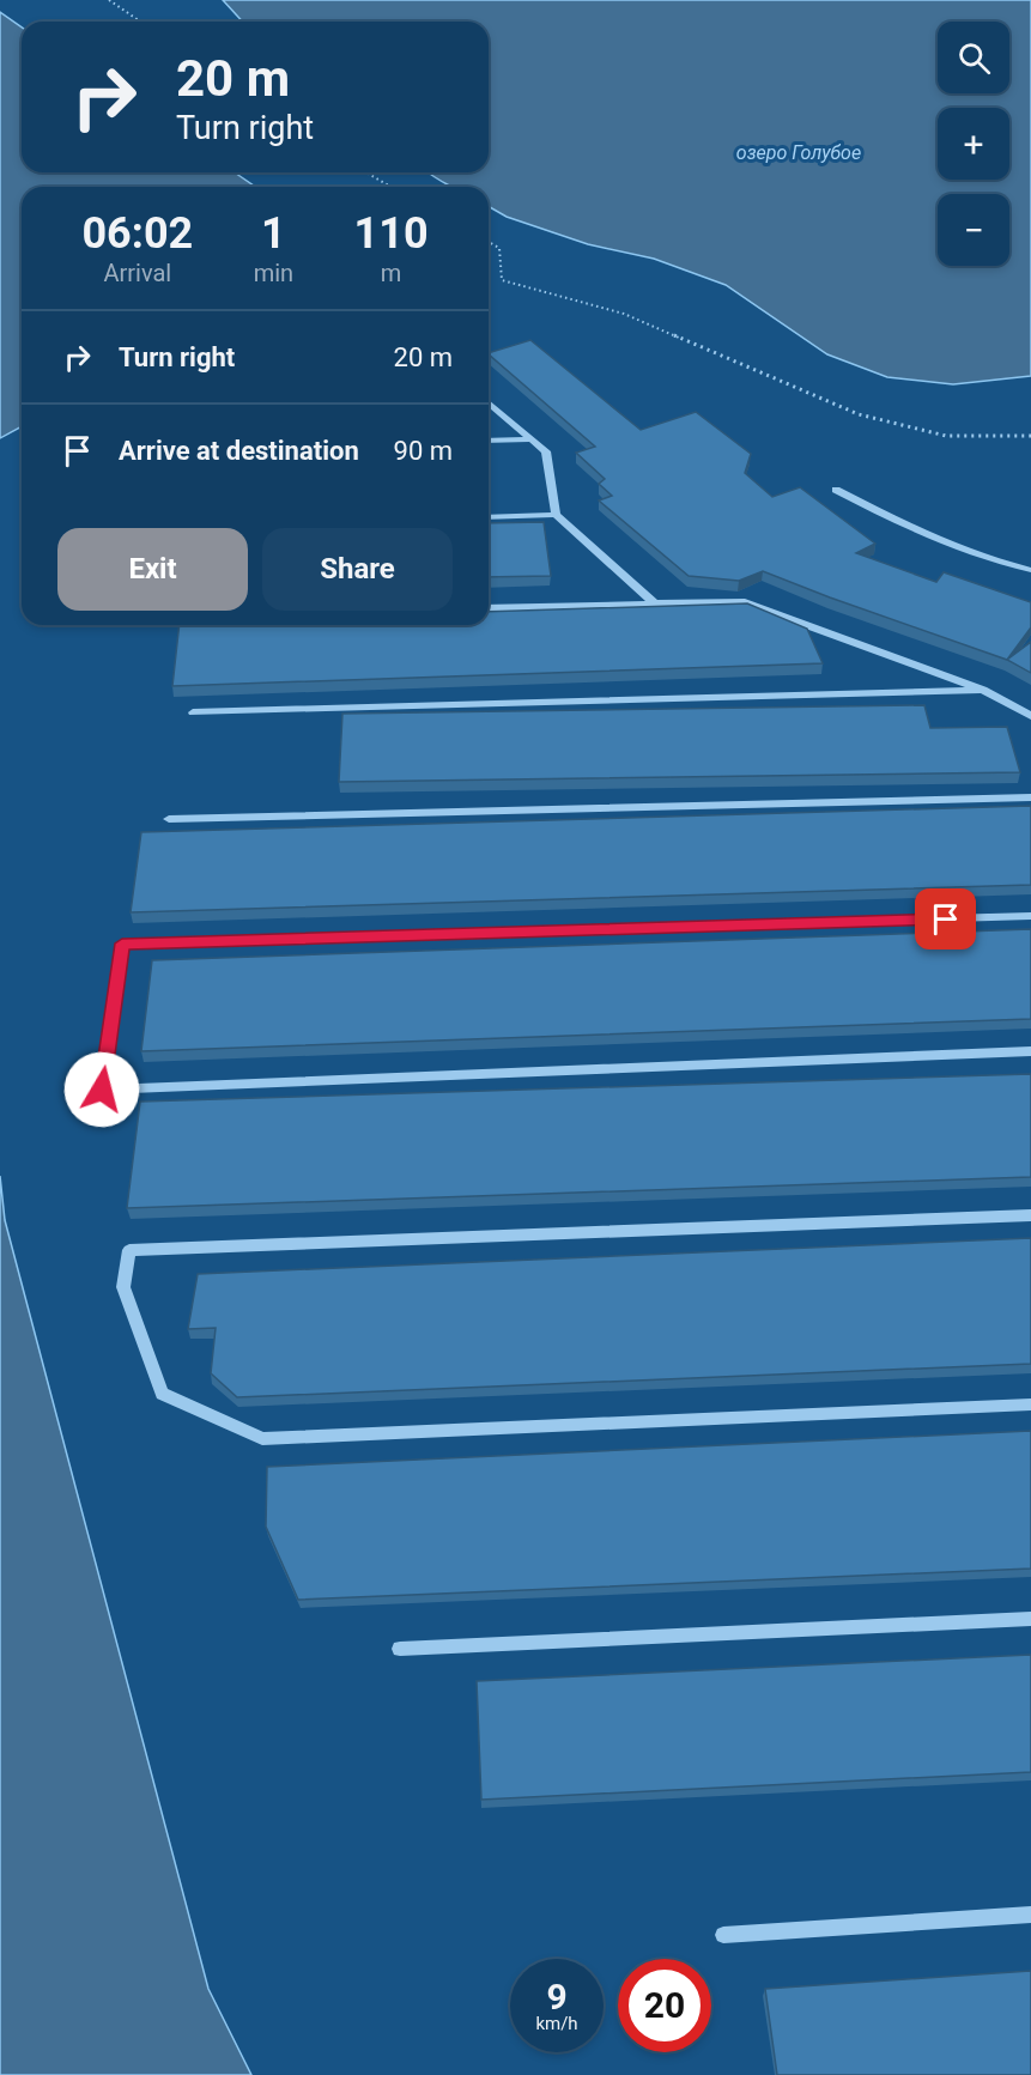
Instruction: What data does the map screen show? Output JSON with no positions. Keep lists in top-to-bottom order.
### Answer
{
  "water": ["озеро Голубое"],
  "page": {
    "map_buttons": ["+", "−"],
    "turn": ["20 m", "Turn right"],
    "eta": [
      "06:02",
      "Arrival",
      "1",
      "min",
      "110",
      "m"
    ],
    "list": [
      {
        "name": "Turn right",
        "value": "20 m"
      },
      {
        "name": "Arrive at destination",
        "value": "90 m"
      }
    ],
    "buttons": ["Exit", "Share"],
    "speed": "9 km/h",
    "limit": "20"
  }
}
